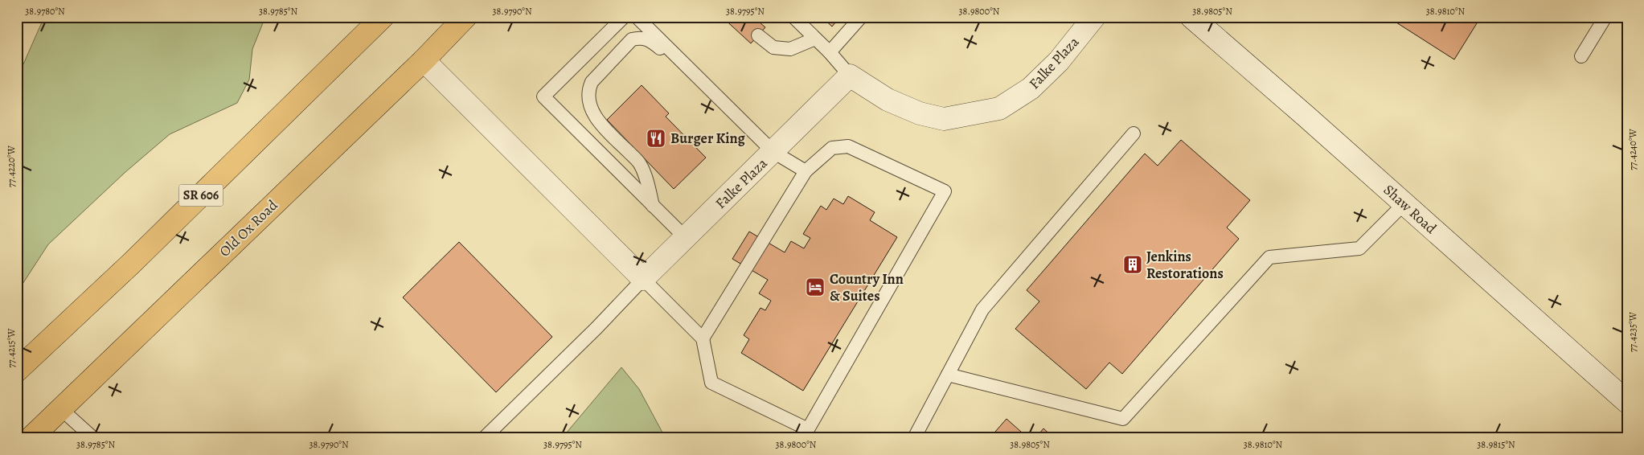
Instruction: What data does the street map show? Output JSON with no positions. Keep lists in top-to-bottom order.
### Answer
{
  "streets": {
    "main road": ["SR 606", "Old Ox Road"],
    "street": ["Falke Plaza", "Shaw Road"]
  },
  "places": {
    "restaurant": ["Burger King"],
    "building": ["Jenkins Restorations"],
    "hotel": ["Country Inn & Suites"]
  },
  "coordinates": [
    "38.9780°N",
    "38.9785°N",
    "38.9790°N",
    "38.9795°N",
    "38.9800°N",
    "38.9805°N",
    "38.9810°N",
    "77.4240°W",
    "77.4220°W",
    "77.4235°W",
    "77.4215°W",
    "38.9815°N"
  ]
}
